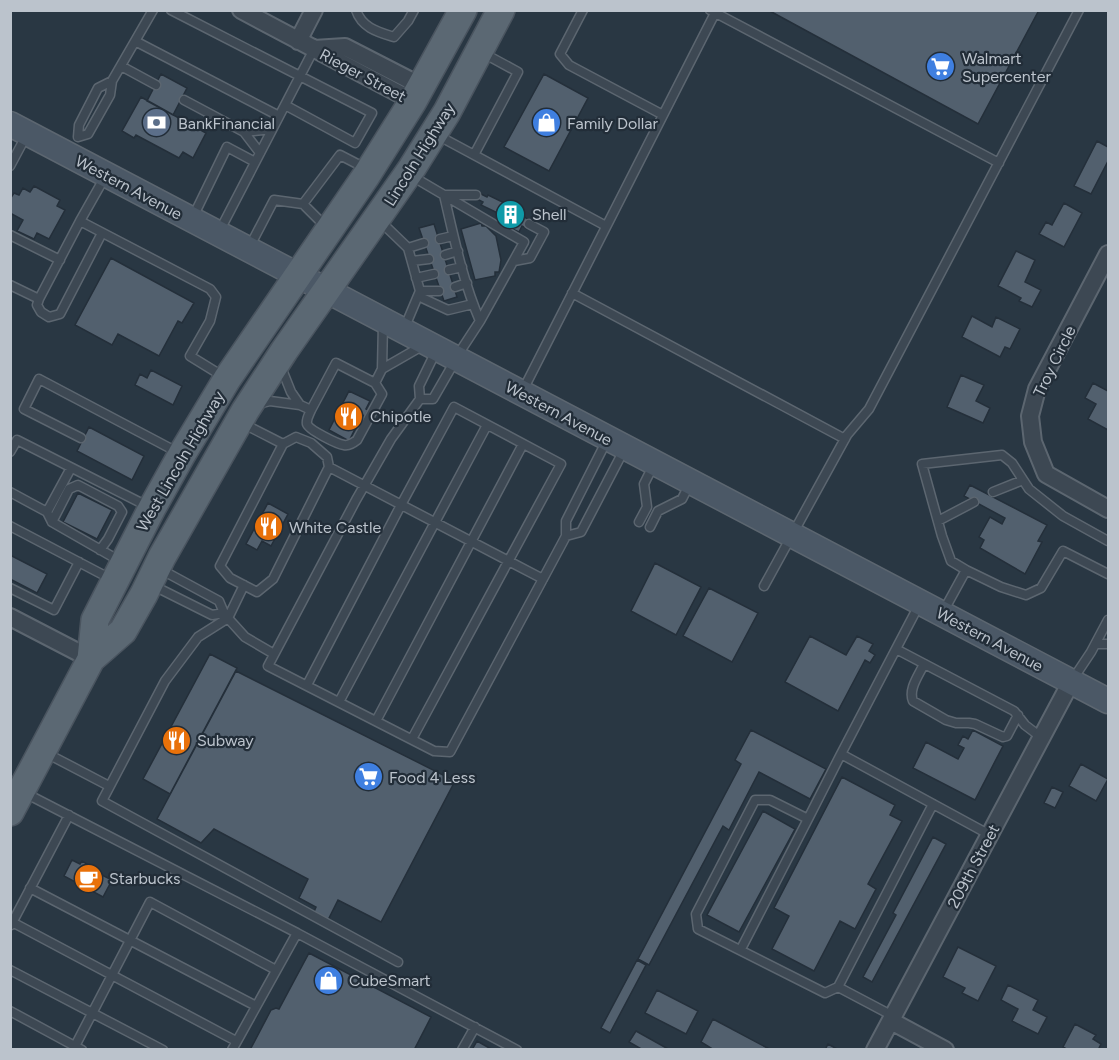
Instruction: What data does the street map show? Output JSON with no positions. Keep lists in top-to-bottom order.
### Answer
{
  "streets": {
    "main road": ["Lincoln Highway", "Western Avenue", "West Lincoln Highway"],
    "street": ["Rieger Street", "Troy Circle", "209th Street"]
  },
  "crossings": [
    ["Rieger Street", "Lincoln Highway"],
    ["Lincoln Highway", "Western Avenue"],
    ["Lincoln Highway", "West Lincoln Highway"],
    ["Western Avenue", "West Lincoln Highway"],
    ["Western Avenue", "209th Street"]
  ],
  "places": {
    "supermarket": ["Walmart Supercenter", "Food 4 Less"],
    "bank": ["BankFinancial"],
    "shop": ["Family Dollar", "CubeSmart"],
    "building": ["Shell"],
    "restaurant": ["Chipotle", "White Castle", "Subway"],
    "cafe": ["Starbucks"]
  }
}
